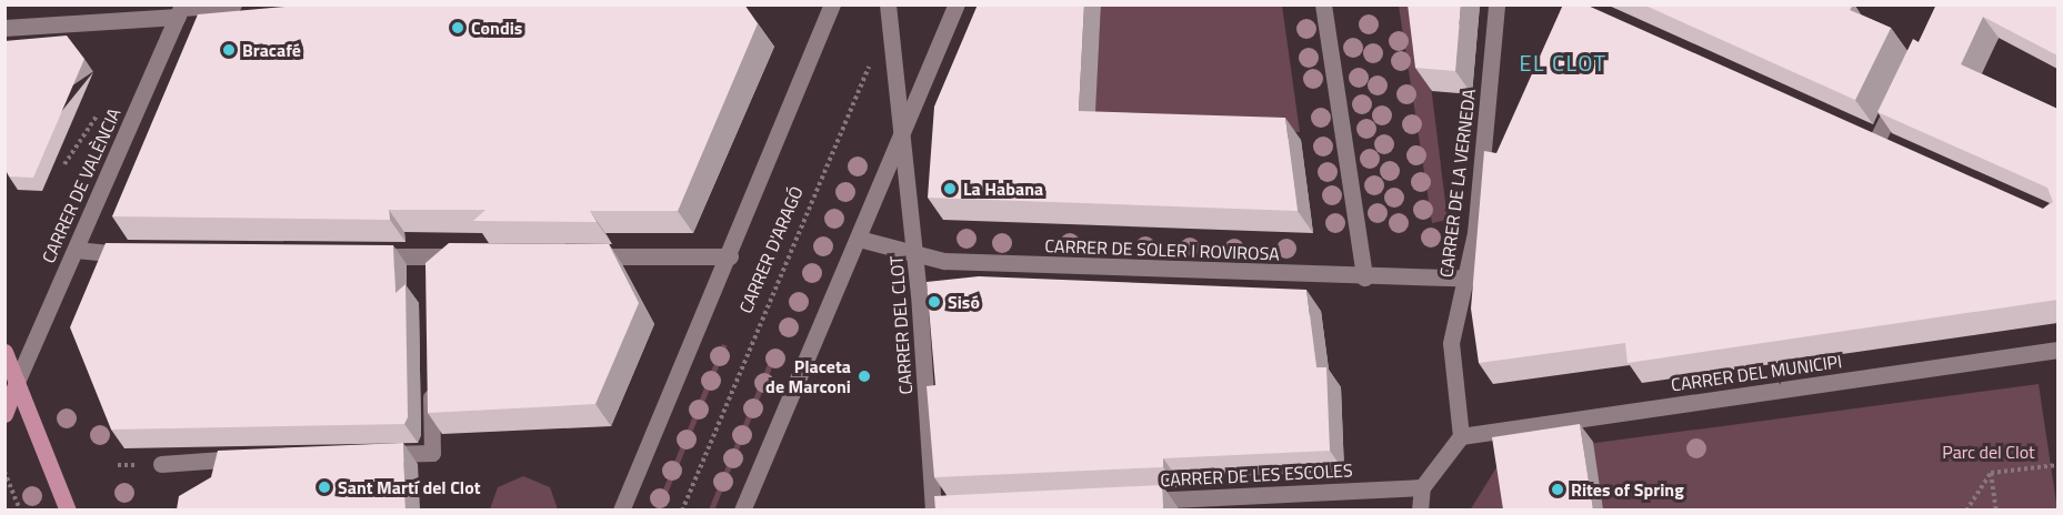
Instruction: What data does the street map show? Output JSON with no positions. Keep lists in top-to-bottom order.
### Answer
{
  "streets": {
    "street": [
      "CARRER DE LA VERNEDA",
      "CARRER DE VALÈNCIA",
      "CARRER D'ARAGÓ",
      "CARRER DE SOLER I ROVIROSA",
      "CARRER DEL CLOT",
      "CARRER DEL MUNICIPI",
      "CARRER DE LES ESCOLES"
    ]
  },
  "crossings": [
    ["CARRER DE LA VERNEDA", "CARRER DE SOLER I ROVIROSA"],
    ["CARRER DE LA VERNEDA", "CARRER DEL MUNICIPI"],
    ["CARRER DE SOLER I ROVIROSA", "CARRER DEL CLOT"]
  ],
  "districts": ["EL CLOT"],
  "parks": ["Parc del Clot"],
  "places": [
    "Condis",
    "Bracafé",
    "La Habana",
    "Sisó",
    "Placeta de Marconi",
    "Sant Martí del Clot",
    "Rites of Spring"
  ]
}
